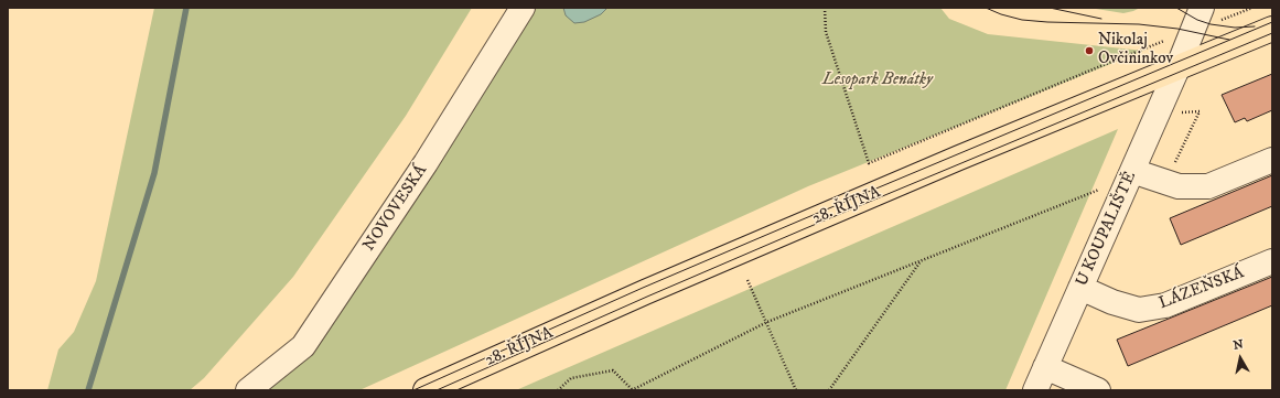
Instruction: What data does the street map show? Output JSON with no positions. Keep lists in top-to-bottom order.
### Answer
{
  "streets": {
    "main road": ["28. ŘÍJNA"],
    "street": ["NOVOVESKÁ", "U KOUPALIŠTĚ", "LÁZEŇSKÁ"]
  },
  "crossings": [
    ["28. ŘÍJNA", "U KOUPALIŠTĚ"],
    ["U KOUPALIŠTĚ", "LÁZEŇSKÁ"]
  ],
  "parks": ["Lesopark Benátky"],
  "places": ["Nikolaj Ovčininkov"],
  "north": "top"
}
